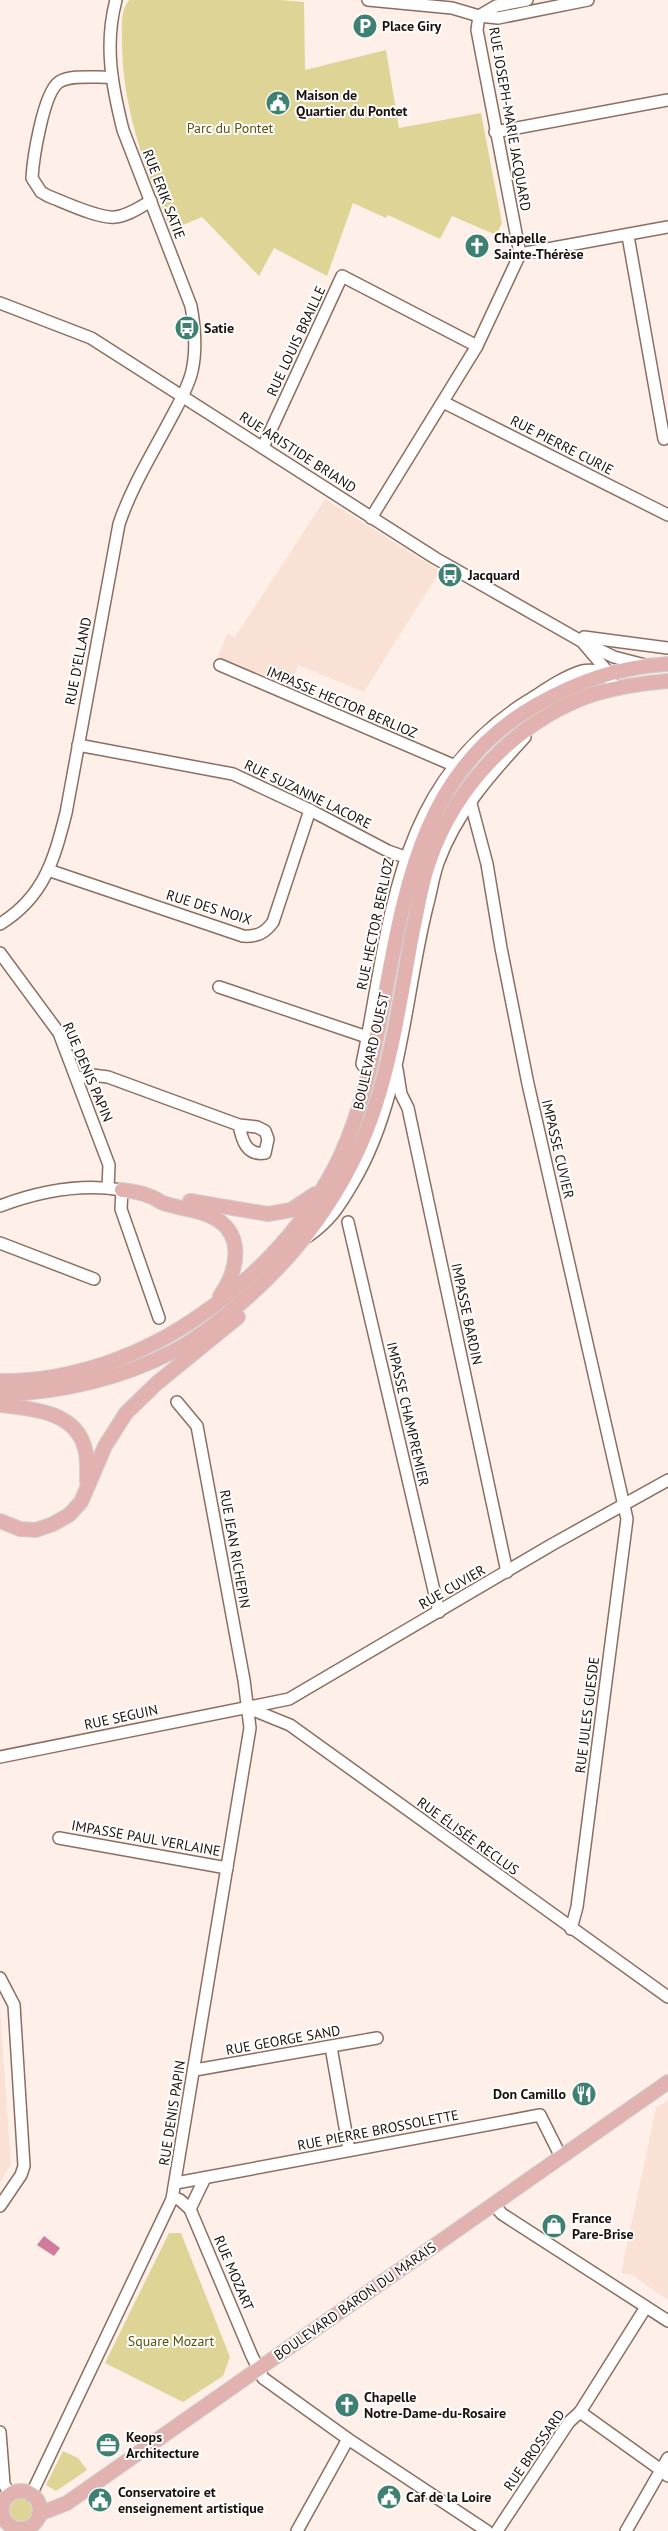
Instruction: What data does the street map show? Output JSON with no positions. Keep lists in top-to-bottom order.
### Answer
{
  "streets": {
    "main road": ["BOULEVARD OUEST", "BOULEVARD BARON DU MARAIS"],
    "street": [
      "RUE JOSEPH-MARIE JACQUARD",
      "RUE ERIK SATIE",
      "RUE LOUIS BRAILLE",
      "RUE PIERRE CURIE",
      "RUE ARISTIDE BRIAND",
      "RUE D'ELLAND",
      "IMPASSE HECTOR BERLIOZ",
      "RUE SUZANNE LACORE",
      "RUE DES NOIX",
      "RUE HECTOR BERLIOZ",
      "RUE DENIS PAPIN",
      "IMPASSE CUVIER",
      "IMPASSE BARDIN",
      "IMPASSE CHAMPREMIER",
      "RUE JEAN RICHEPIN",
      "RUE CUVIER",
      "RUE JULES GUESDE",
      "RUE SEGUIN",
      "RUE ÉLISÉE RECLUS",
      "IMPASSE PAUL VERLAINE",
      "RUE GEORGE SAND",
      "RUE PIERRE BROSSOLETTE",
      "RUE MOZART",
      "RUE BROSSARD"
    ]
  },
  "crossings": [
    ["RUE ERIK SATIE", "RUE ARISTIDE BRIAND"],
    ["RUE ERIK SATIE", "RUE D'ELLAND"],
    ["RUE LOUIS BRAILLE", "RUE ARISTIDE BRIAND"],
    ["RUE ARISTIDE BRIAND", "RUE D'ELLAND"],
    ["RUE ARISTIDE BRIAND", "BOULEVARD OUEST"],
    ["RUE D'ELLAND", "RUE SUZANNE LACORE"],
    ["RUE D'ELLAND", "RUE DES NOIX"],
    ["IMPASSE HECTOR BERLIOZ", "RUE HECTOR BERLIOZ"],
    ["RUE SUZANNE LACORE", "RUE DES NOIX"],
    ["RUE SUZANNE LACORE", "RUE HECTOR BERLIOZ"],
    ["RUE HECTOR BERLIOZ", "BOULEVARD OUEST"],
    ["RUE DENIS PAPIN", "RUE JEAN RICHEPIN"],
    ["RUE DENIS PAPIN", "RUE CUVIER"],
    ["RUE DENIS PAPIN", "RUE SEGUIN"],
    ["RUE DENIS PAPIN", "RUE ÉLISÉE RECLUS"],
    ["RUE DENIS PAPIN", "IMPASSE PAUL VERLAINE"],
    ["RUE DENIS PAPIN", "RUE GEORGE SAND"],
    ["RUE DENIS PAPIN", "RUE PIERRE BROSSOLETTE"],
    ["RUE DENIS PAPIN", "BOULEVARD BARON DU MARAIS"],
    ["IMPASSE CUVIER", "RUE CUVIER"],
    ["IMPASSE CUVIER", "RUE JULES GUESDE"],
    ["IMPASSE BARDIN", "RUE CUVIER"],
    ["IMPASSE CHAMPREMIER", "RUE CUVIER"],
    ["RUE JEAN RICHEPIN", "RUE CUVIER"],
    ["RUE JEAN RICHEPIN", "RUE SEGUIN"],
    ["RUE JEAN RICHEPIN", "RUE ÉLISÉE RECLUS"],
    ["RUE CUVIER", "RUE JULES GUESDE"],
    ["RUE CUVIER", "RUE SEGUIN"],
    ["RUE CUVIER", "RUE ÉLISÉE RECLUS"],
    ["RUE JULES GUESDE", "RUE ÉLISÉE RECLUS"],
    ["RUE SEGUIN", "RUE ÉLISÉE RECLUS"],
    ["RUE PIERRE BROSSOLETTE", "BOULEVARD BARON DU MARAIS"],
    ["RUE MOZART", "BOULEVARD BARON DU MARAIS"]
  ],
  "parks": ["Parc du Pontet", "Square Mozart"],
  "places": {
    "parking": ["Place Giry"],
    "public building": ["Maison de Quartier du Pontet", "Caf de la Loire", "Conservatoire et enseignement artistique"],
    "church": ["Chapelle Sainte-Thérèse", "Chapelle Notre-Dame-du-Rosaire"],
    "bus stop": ["Satie", "Jacquard"],
    "restaurant": ["Don Camillo"],
    "shop": ["France Pare-Brise"],
    "office": ["Keops Architecture"]
  }
}
